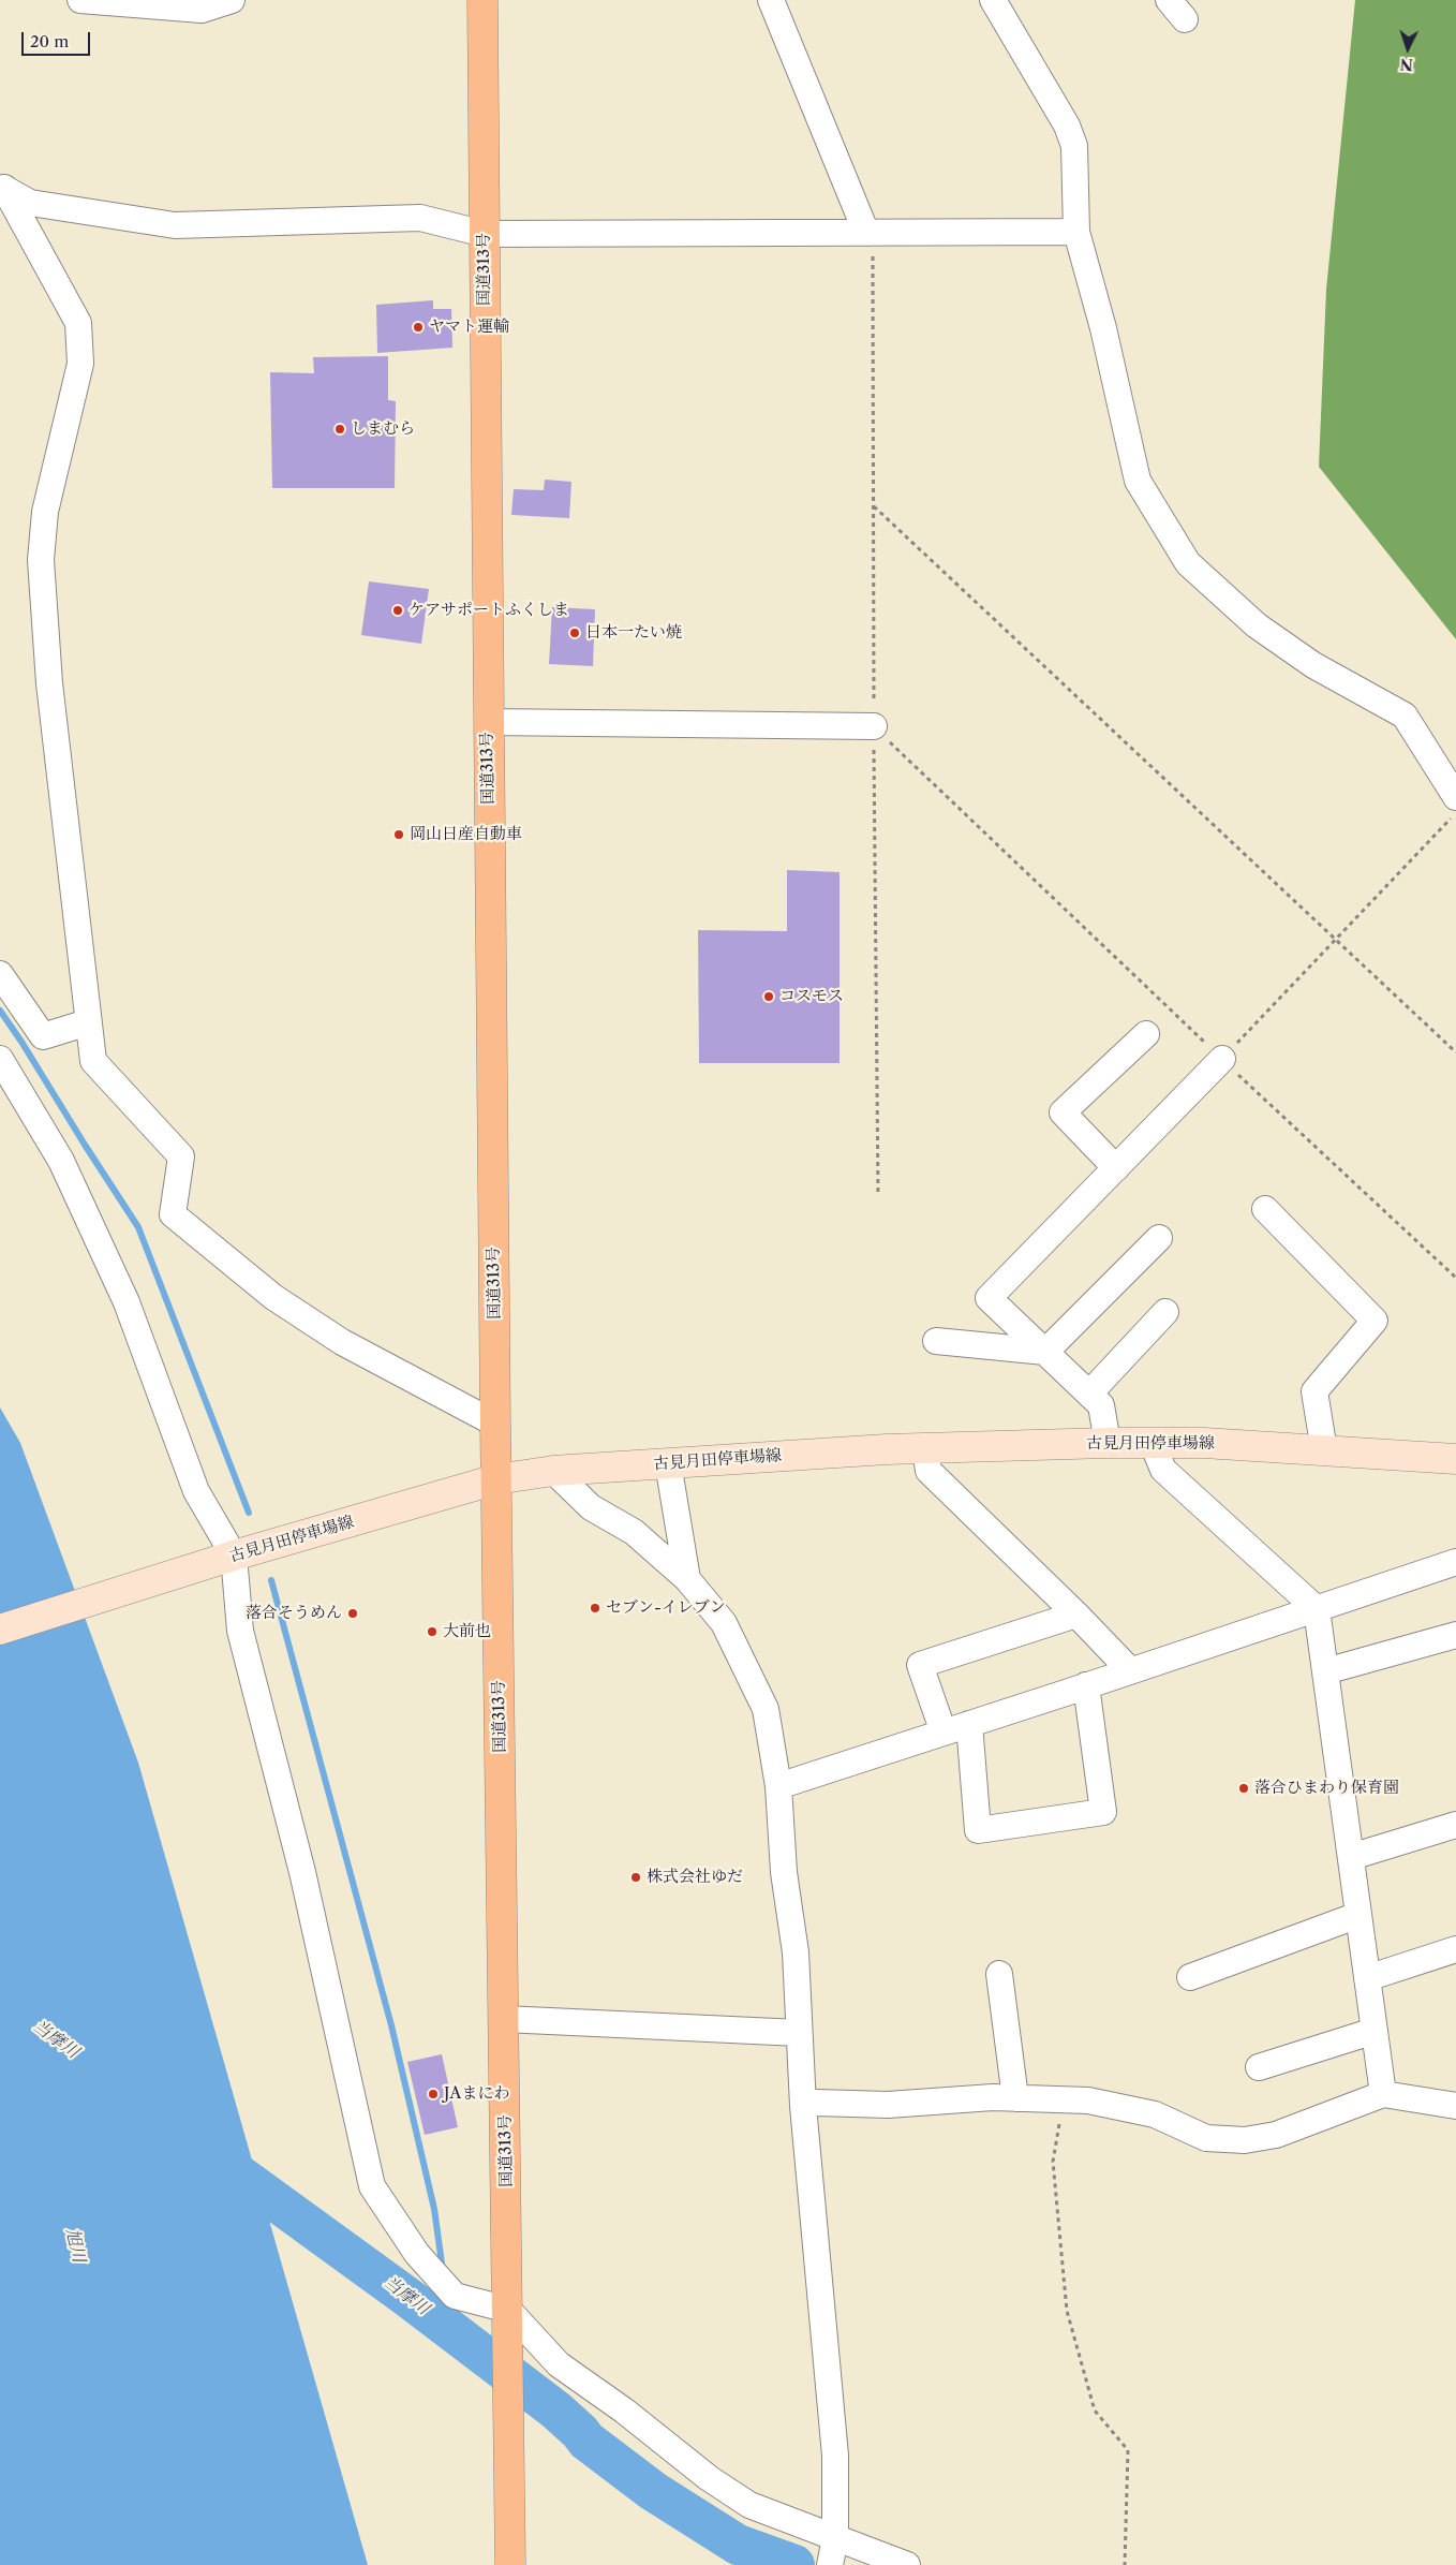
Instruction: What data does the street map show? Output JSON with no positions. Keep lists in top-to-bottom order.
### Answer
{
  "streets": {
    "highway": ["国道313号"],
    "main road": ["古見月田停車場線"]
  },
  "crossings": [
    ["国道313号", "古見月田停車場線"]
  ],
  "water": ["当摩川", "旭川"],
  "places": [
    "ヤマト運輸",
    "しまむら",
    "ケアサポートふくしま",
    "日本一たい焼",
    "岡山日産自動車",
    "コスモス",
    "セブン-イレブン",
    "落合そうめん",
    "大前也",
    "落合ひまわり保育園",
    "株式会社ゆだ",
    "JAまにわ"
  ],
  "scale_bar": "20 m",
  "north": "bottom"
}
